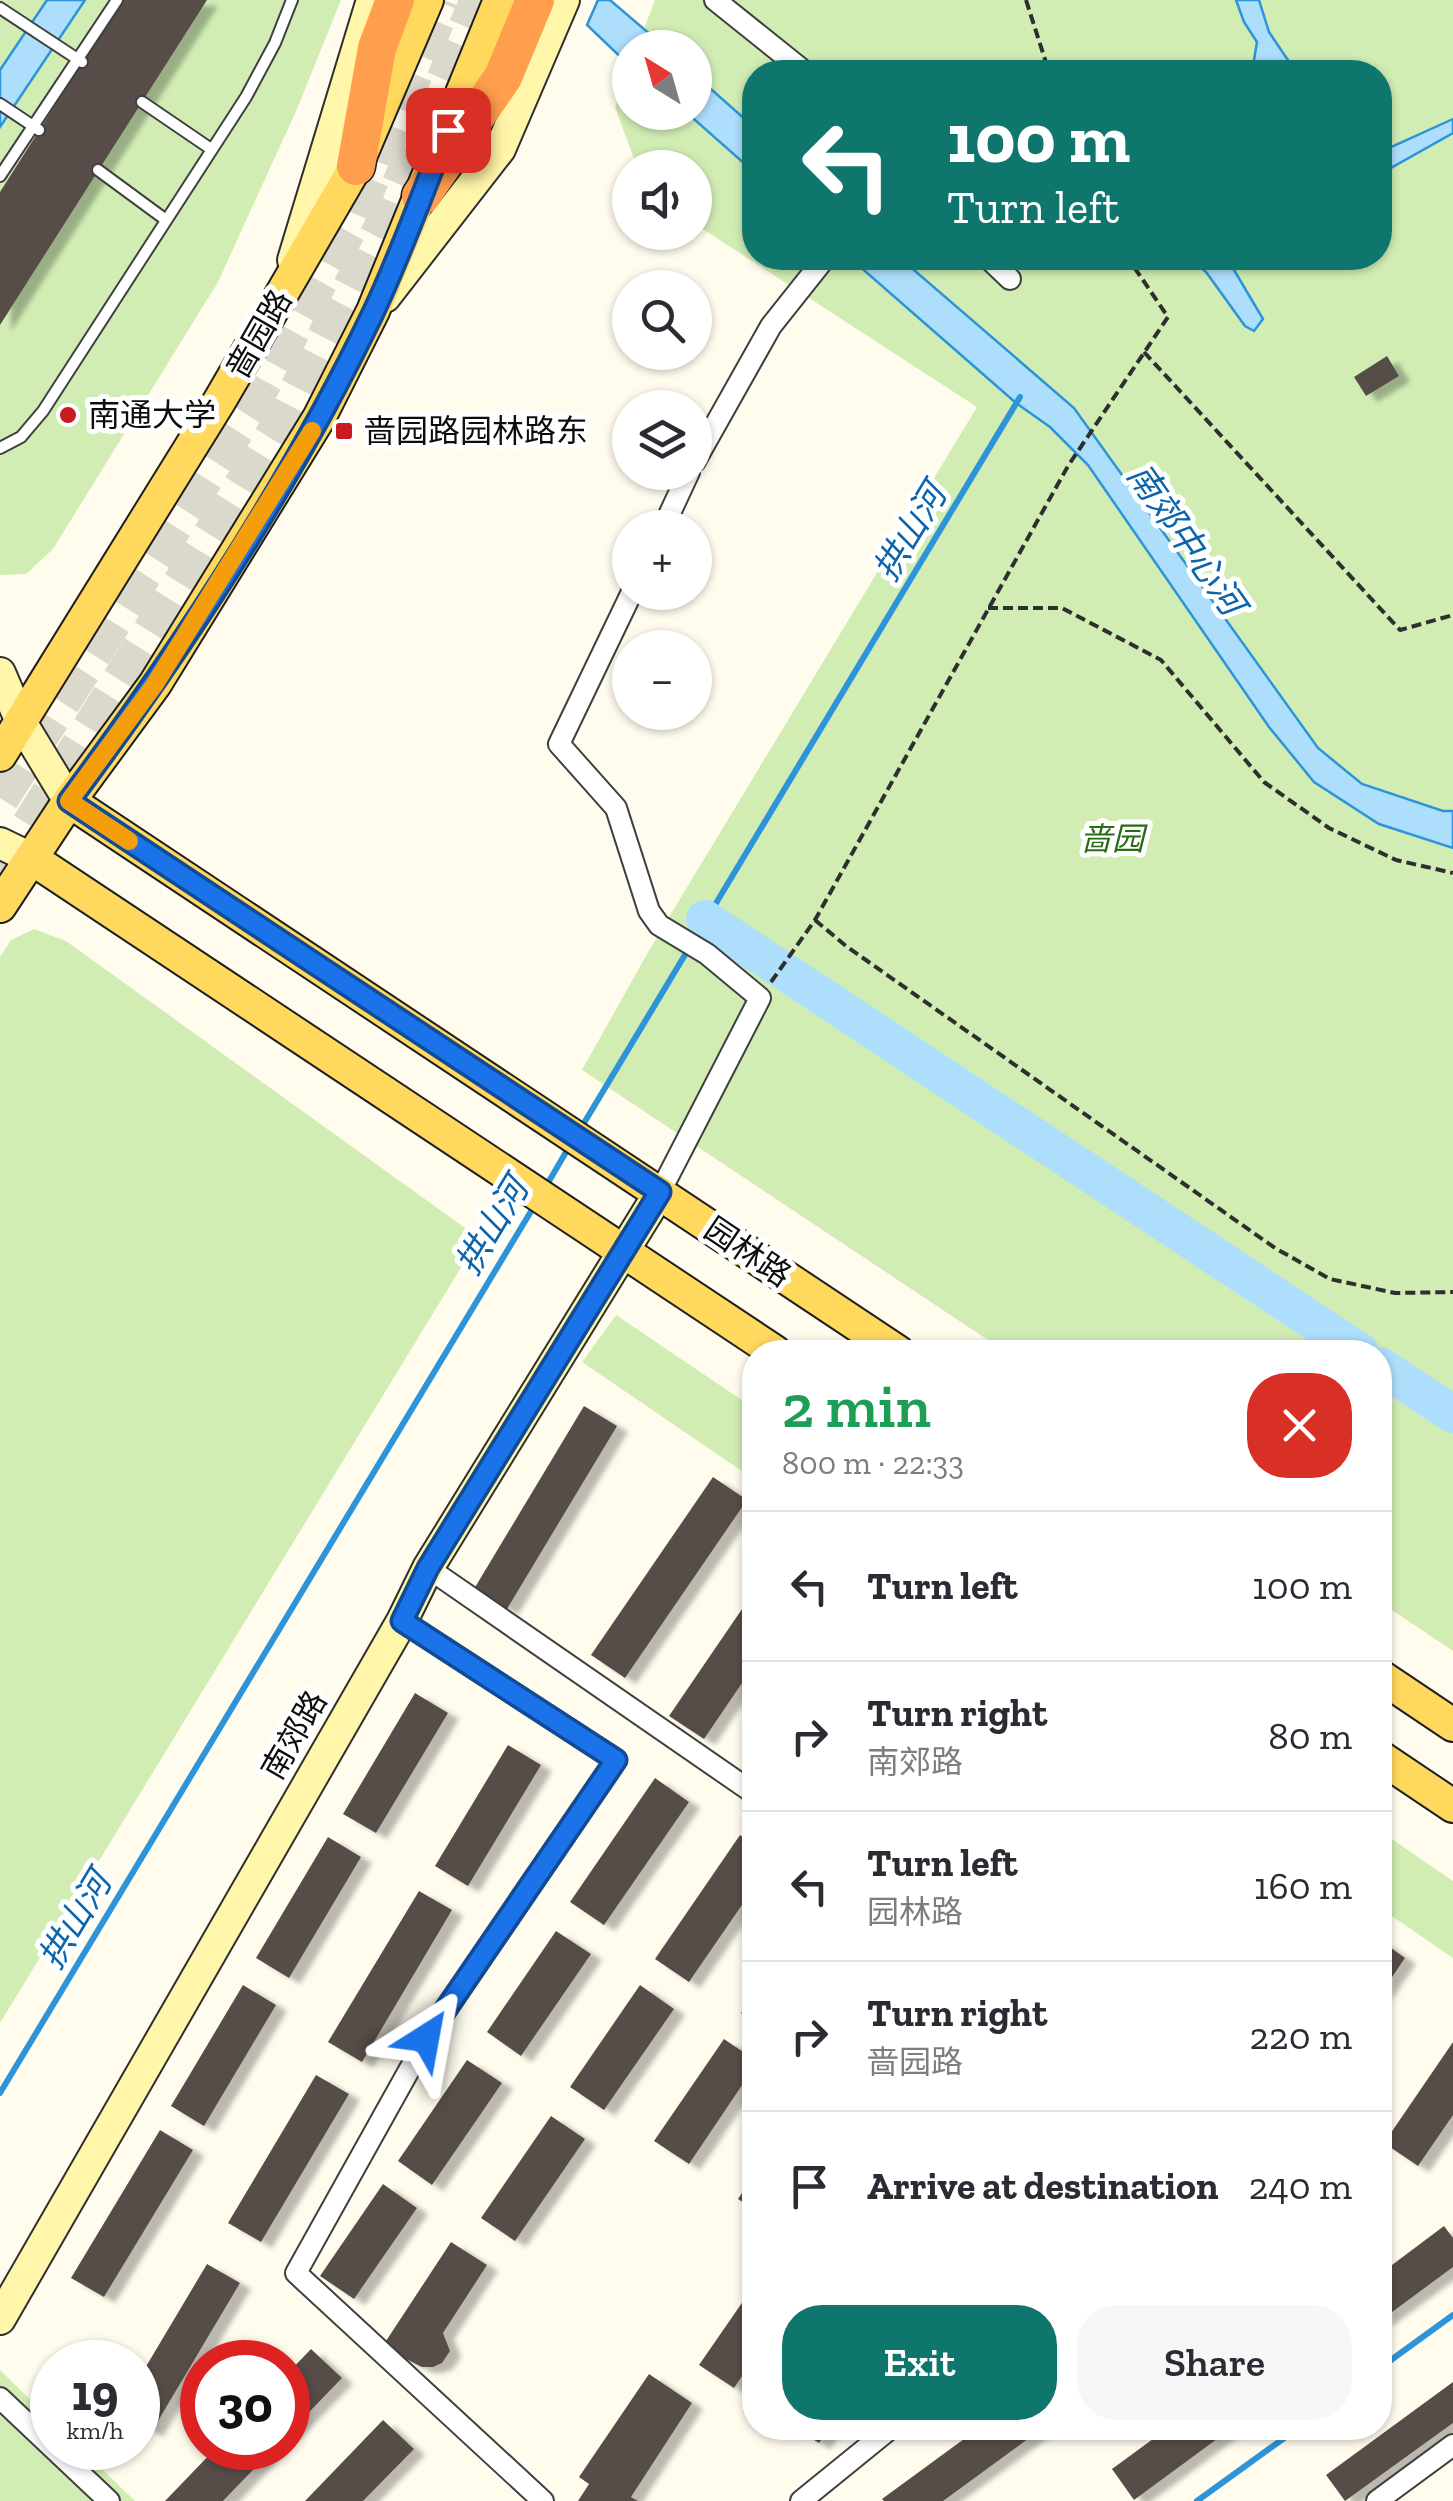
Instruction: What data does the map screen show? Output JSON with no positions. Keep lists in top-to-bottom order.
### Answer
{
  "streets": {
    "main road": ["啬园路", "园林路"],
    "street": ["南郊路"]
  },
  "crossings": [
    ["啬园路", "园林路"],
    ["园林路", "南郊路"]
  ],
  "water": ["拱山河", "南郊中心河"],
  "parks": ["啬园"],
  "places": {
    "other": ["南通大学"],
    "transit": ["啬园路园林路东"]
  },
  "north": "top left",
  "page": {
    "map_buttons": ["+", "−"],
    "turn": ["100 m", "Turn left"],
    "heading": ["2 min", "800 m · 22:33"],
    "list": [
      {
        "name": "Turn left",
        "value": "100 m"
      },
      {
        "name": "Turn right",
        "note": "南郊路",
        "value": "80 m"
      },
      {
        "name": "Turn left",
        "note": "园林路",
        "value": "160 m"
      },
      {
        "name": "Turn right",
        "note": "啬园路",
        "value": "220 m"
      },
      {
        "name": "Arrive at destination",
        "value": "240 m"
      }
    ],
    "buttons": ["Exit", "Share"],
    "speed": "19 km/h",
    "limit": "30"
  }
}
